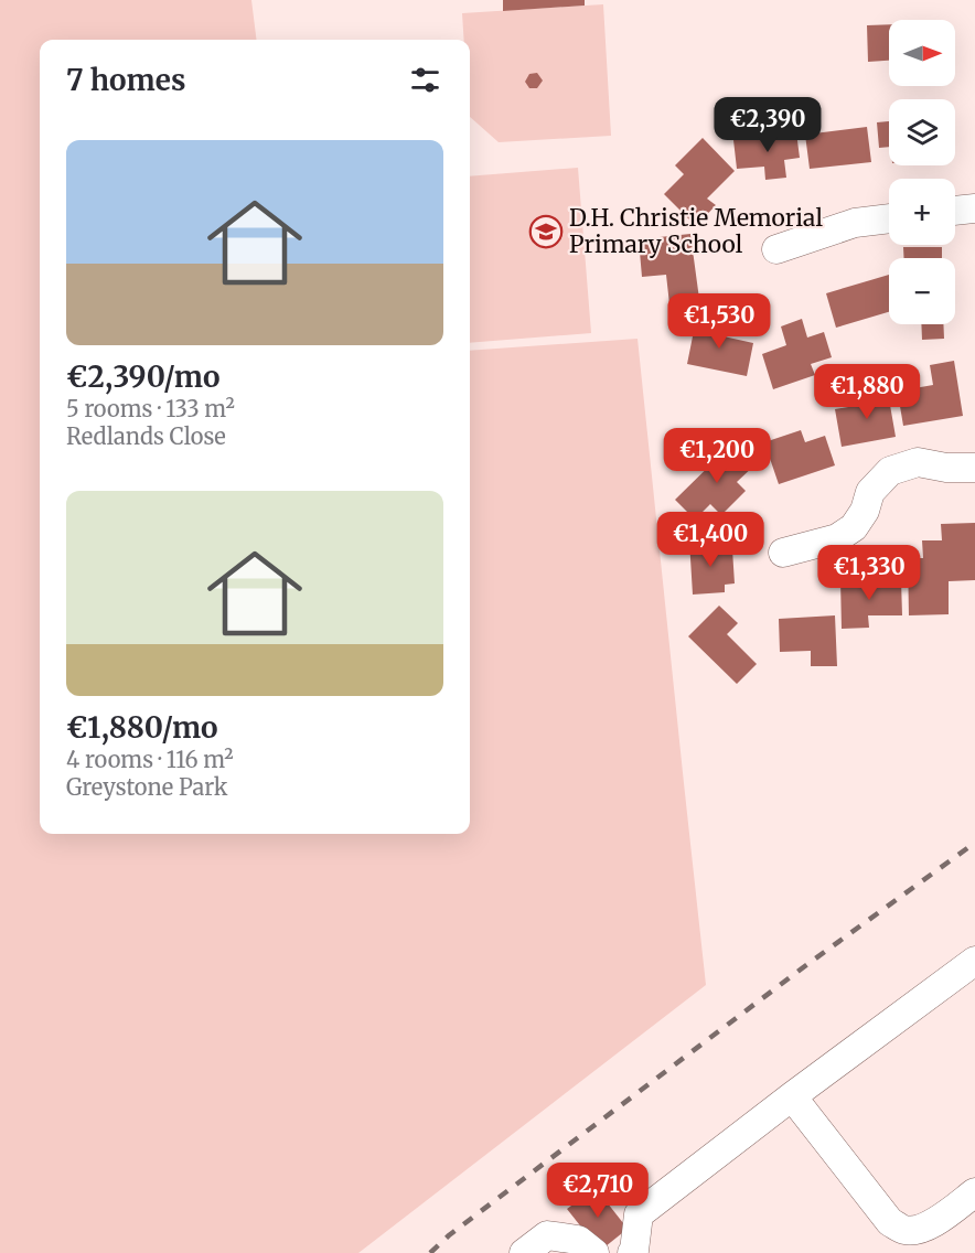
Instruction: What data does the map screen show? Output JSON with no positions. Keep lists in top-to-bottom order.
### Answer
{
  "places": {
    "school or university": ["D.H. Christie Memorial Primary School"]
  },
  "north": "right",
  "page": {
    "map_buttons": ["+", "−"],
    "heading": "7 homes",
    "price": [
      "€2,390",
      "€1,530",
      "€1,880",
      "€1,200",
      "€1,400",
      "€1,330",
      "€2,710"
    ],
    "list": [
      {
        "name": "€2,390/mo",
        "note": "5 rooms · 133 m² · Redlands Close"
      },
      {
        "name": "€1,880/mo",
        "note": "4 rooms · 116 m² · Greystone Park"
      }
    ]
  }
}
